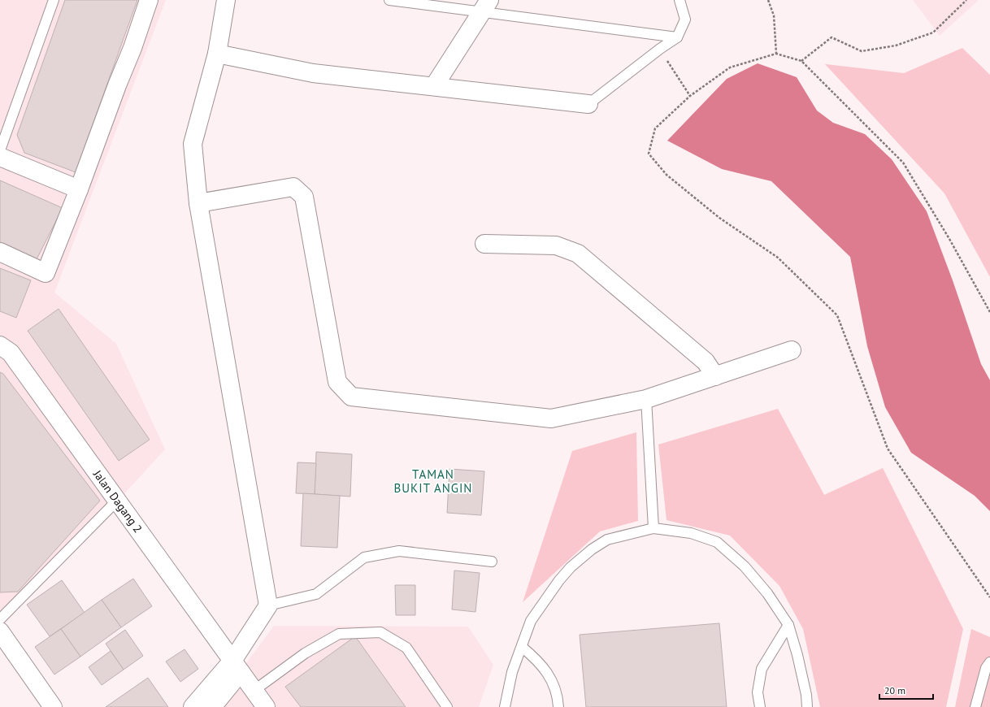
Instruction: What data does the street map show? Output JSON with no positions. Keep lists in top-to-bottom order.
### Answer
{
  "streets": {
    "street": ["Jalan Dagang 2"]
  },
  "districts": ["TAMAN BUKIT ANGIN"],
  "scale_bar": "20 m"
}
